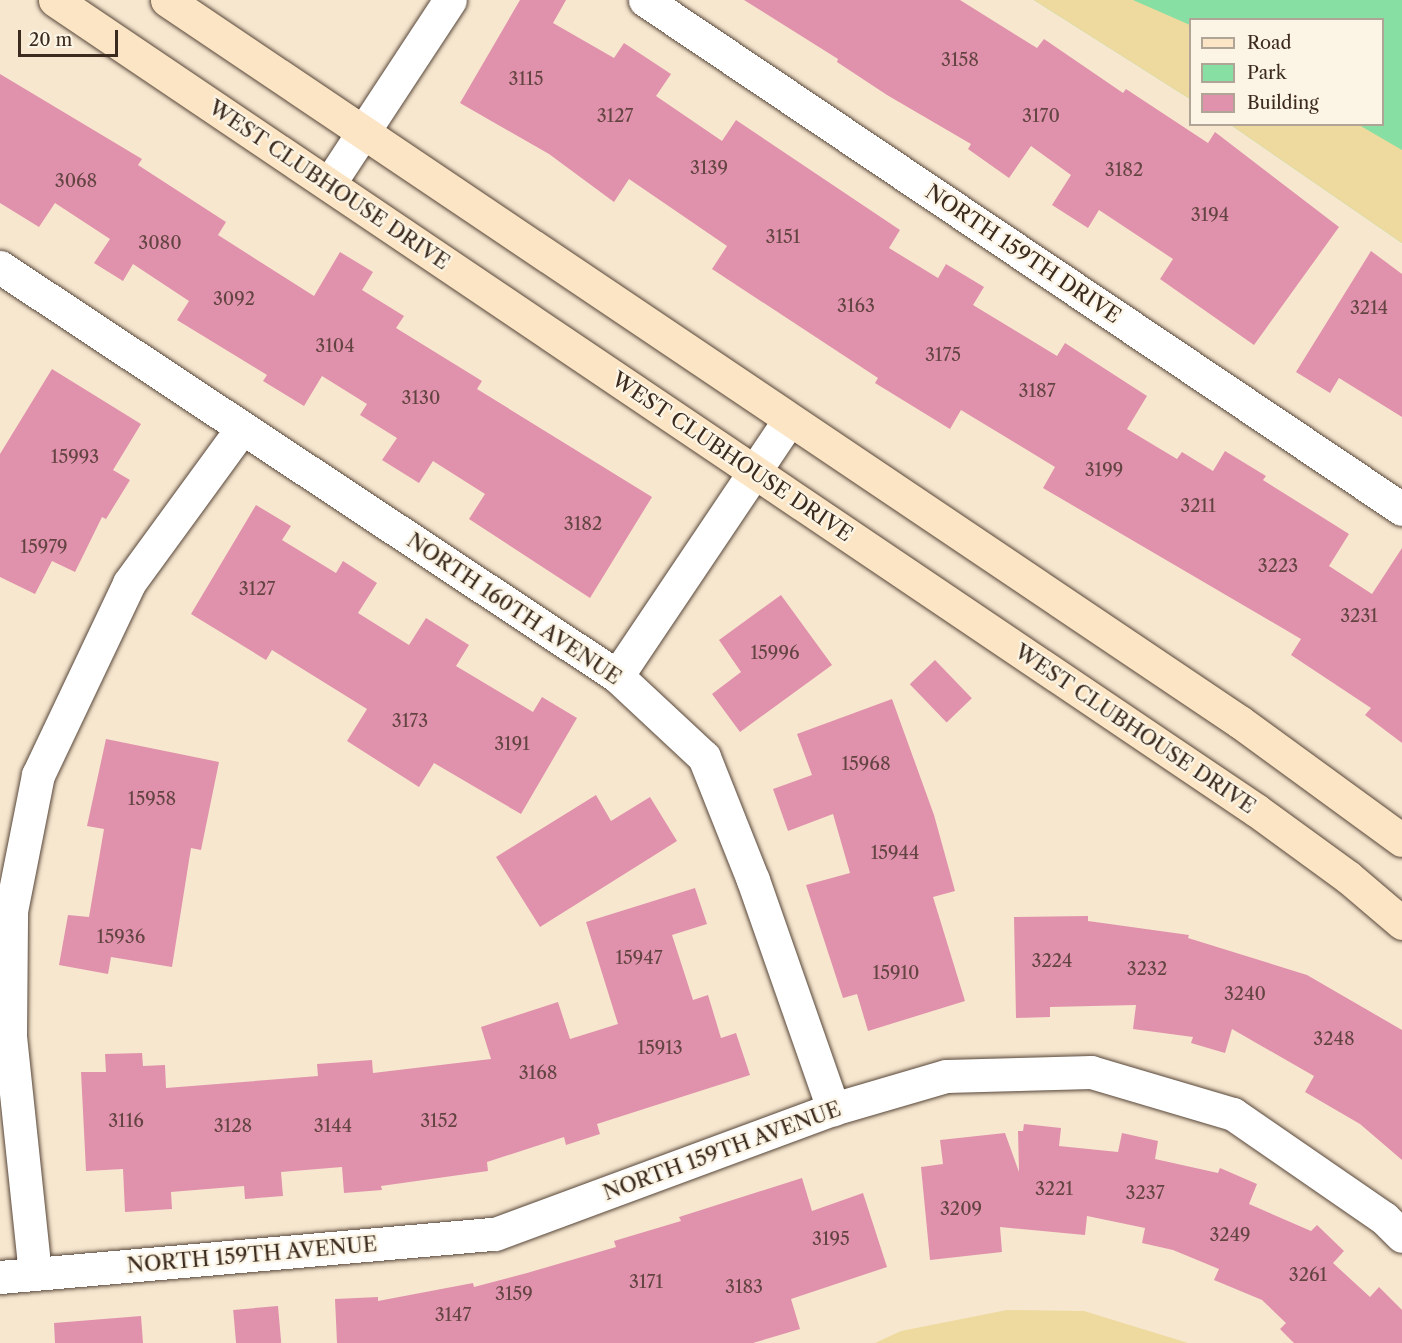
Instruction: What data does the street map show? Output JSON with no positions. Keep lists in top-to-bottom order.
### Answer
{
  "streets": {
    "street": [
      "WEST CLUBHOUSE DRIVE",
      "NORTH 159TH DRIVE",
      "NORTH 160TH AVENUE",
      "NORTH 159TH AVENUE"
    ]
  },
  "crossings": [
    ["NORTH 160TH AVENUE", "NORTH 159TH AVENUE"]
  ],
  "house_numbers": [
    "3158",
    "3115",
    "3127",
    "3170",
    "3139",
    "3182",
    "3068",
    "3194",
    "3151",
    "3080",
    "3092",
    "3163",
    "3214",
    "3104",
    "3175",
    "3187",
    "3130",
    "15993",
    "3199",
    "3211",
    "3182",
    "15979",
    "3223",
    "3127",
    "3231",
    "15996",
    "3173",
    "3191",
    "15968",
    "15958",
    "15944",
    "15936",
    "15947",
    "3224",
    "3232",
    "15910",
    "3240",
    "3248",
    "15913",
    "3168",
    "3116",
    "3152",
    "3128",
    "3144",
    "3221",
    "3237",
    "3209",
    "3249",
    "3195",
    "3261",
    "3171",
    "3183",
    "3159",
    "3147"
  ],
  "legend": ["Road", "Park", "Building"],
  "scale_bar": "20 m"
}
